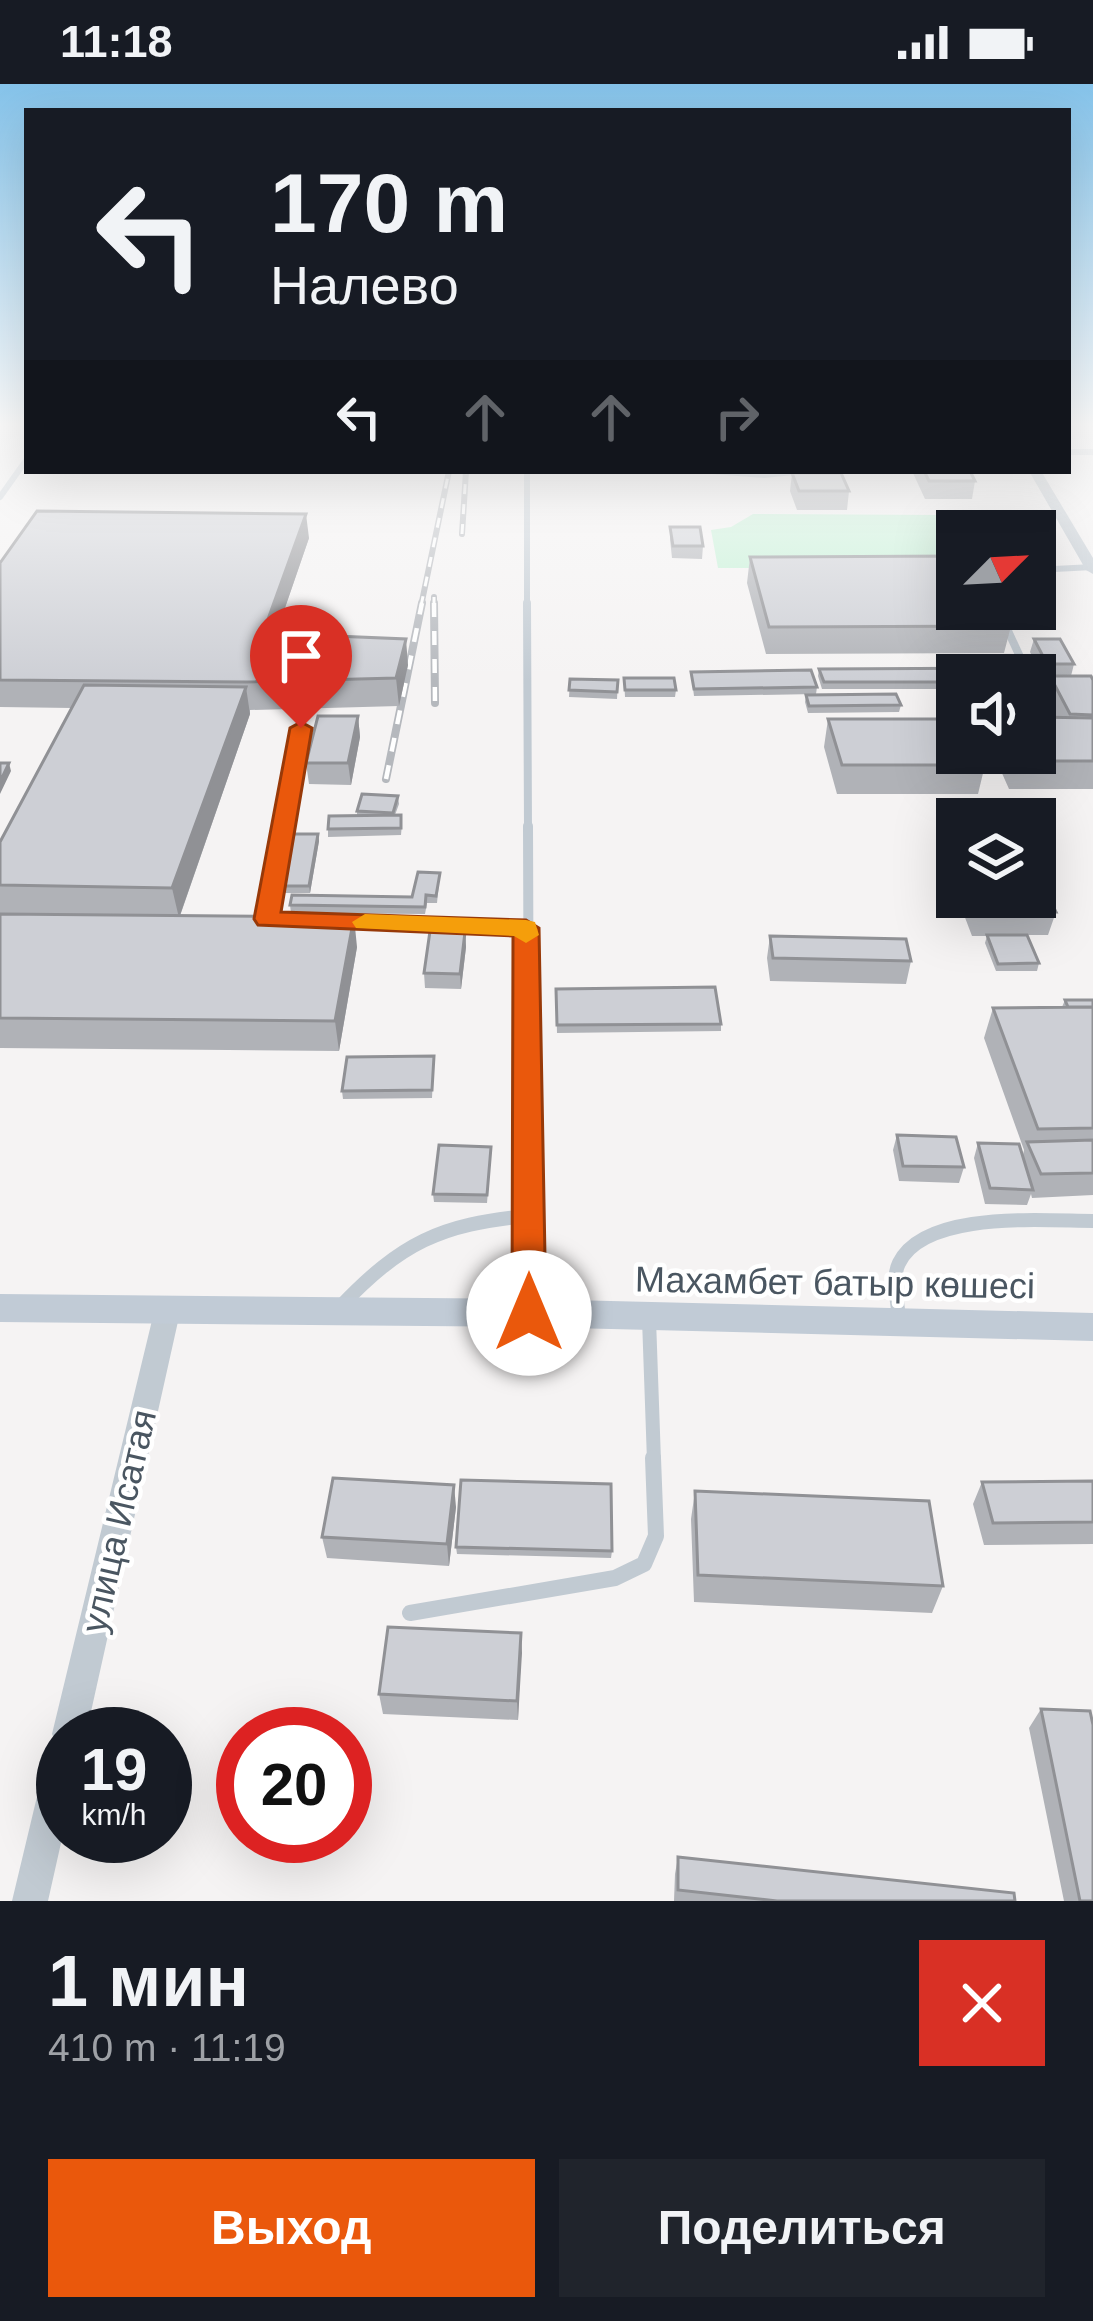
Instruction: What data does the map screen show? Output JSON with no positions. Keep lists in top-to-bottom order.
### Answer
{
  "streets": {
    "street": ["Махамбет батыр көшесі", "улица Исатая"]
  },
  "crossings": [
    ["Махамбет батыр көшесі", "улица Исатая"]
  ],
  "north": "top right",
  "page": {
    "status": "11:18",
    "turn": ["170 m", "Налево"],
    "speed": "19 km/h",
    "limit": "20",
    "heading": ["1 мин", "410 m · 11:19"],
    "buttons": ["Выход", "Поделиться"]
  }
}
